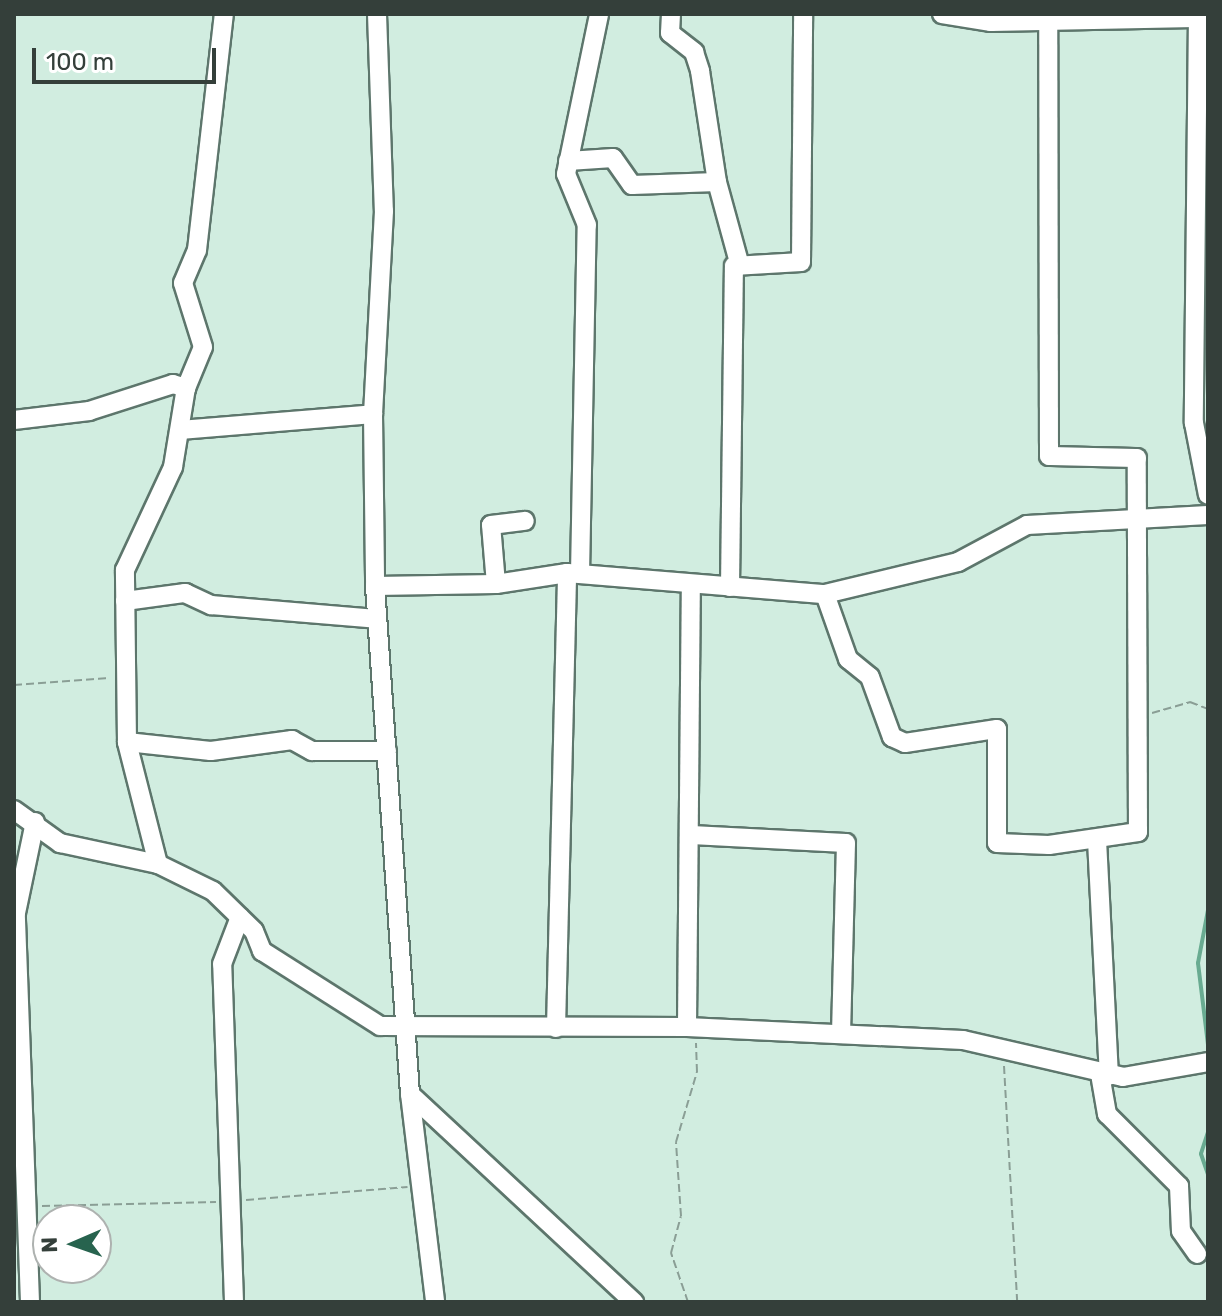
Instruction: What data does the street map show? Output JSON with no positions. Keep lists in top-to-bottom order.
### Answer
{
  "scale_bar": "100 m",
  "north": "left"
}
